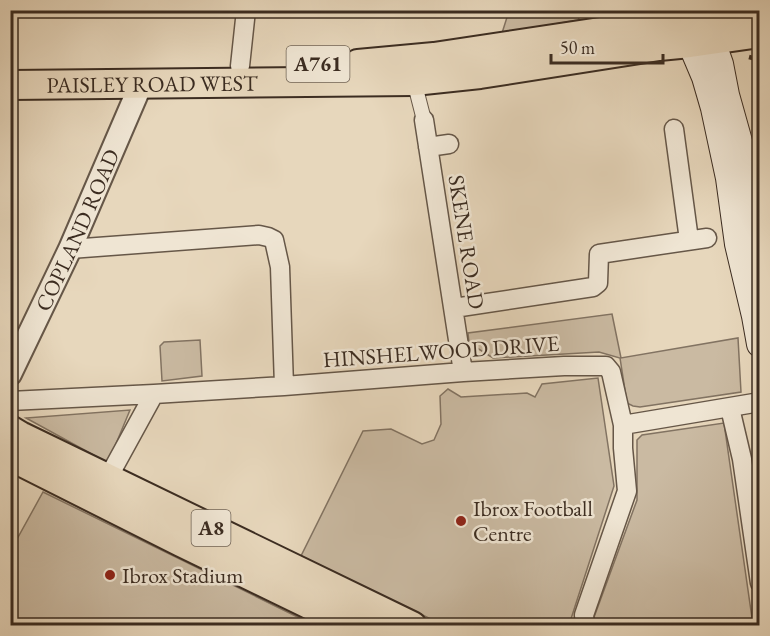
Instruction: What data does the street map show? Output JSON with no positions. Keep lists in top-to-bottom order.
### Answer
{
  "streets": {
    "main road": ["A761", "PAISLEY ROAD WEST", "A8"],
    "street": ["COPLAND ROAD", "SKENE ROAD", "HINSHELWOOD DRIVE"]
  },
  "crossings": [
    ["PAISLEY ROAD WEST", "COPLAND ROAD"],
    ["SKENE ROAD", "HINSHELWOOD DRIVE"]
  ],
  "places": ["Ibrox Football Centre", "Ibrox Stadium"],
  "scale_bar": "50 m"
}
